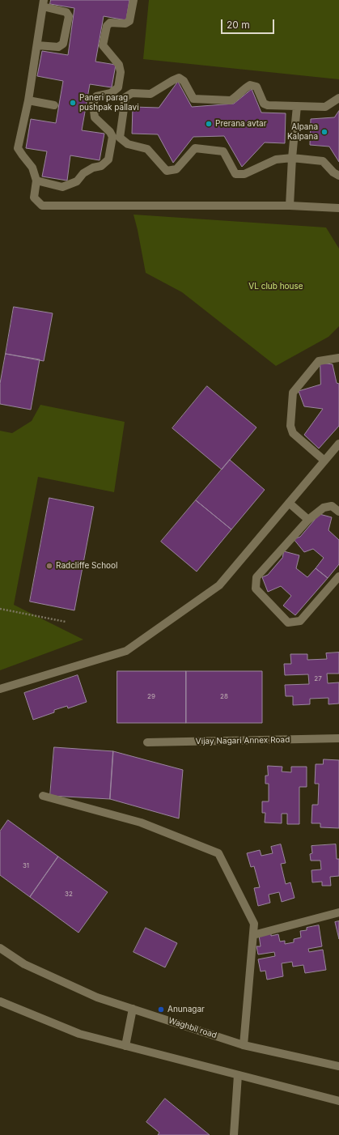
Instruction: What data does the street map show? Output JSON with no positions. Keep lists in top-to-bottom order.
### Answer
{
  "streets": {
    "street": ["Vijay Nagari Annex Road", "Waghbil road"]
  },
  "parks": ["VL club house"],
  "places": [
    "Paneri parag pushpak pallavi",
    "Prerana avtar",
    "Alpana Kalpana",
    "Radcliffe School",
    "Anunagar"
  ],
  "house_numbers": [
    "27",
    "29",
    "28",
    "31",
    "32"
  ],
  "scale_bar": "20 m"
}
